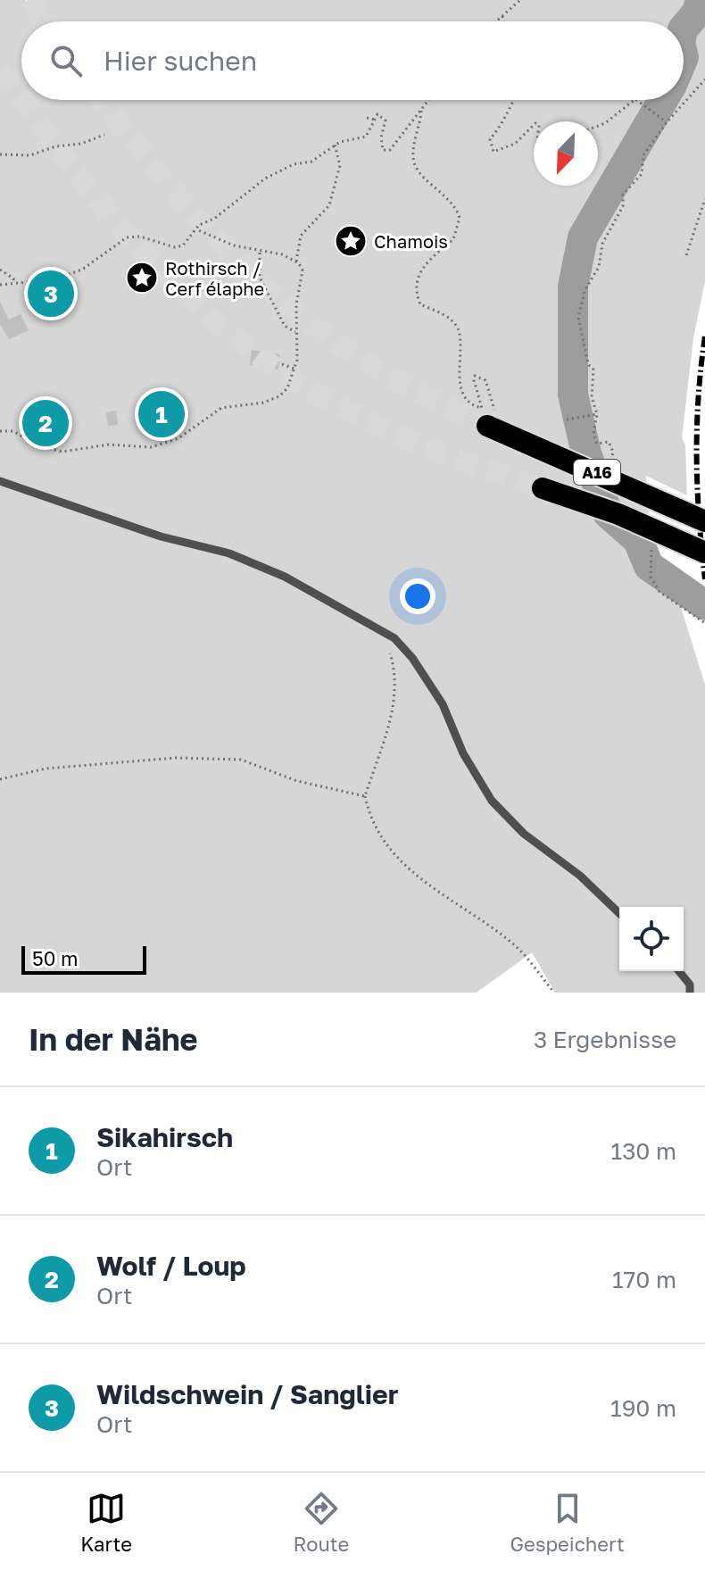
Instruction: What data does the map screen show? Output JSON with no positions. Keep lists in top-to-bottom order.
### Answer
{
  "streets": {
    "highway": ["A16"]
  },
  "places": {
    "place": ["Chamois", "Rothirsch / Cerf élaphe"]
  },
  "scale_bar": "50 m",
  "north": "bottom left",
  "page": {
    "search": "Hier suchen",
    "pins": ["3", "1", "2"],
    "scale": "50 m",
    "heading": ["In der Nähe", "3 Ergebnisse"],
    "list": [
      {
        "mark": "1",
        "name": "Sikahirsch",
        "note": "Ort",
        "value": "130 m"
      },
      {
        "mark": "2",
        "name": "Wolf / Loup",
        "note": "Ort",
        "value": "170 m"
      },
      {
        "mark": "3",
        "name": "Wildschwein / Sanglier",
        "note": "Ort",
        "value": "190 m"
      }
    ],
    "nav": ["Karte", "Route", "Gespeichert"]
  }
}
